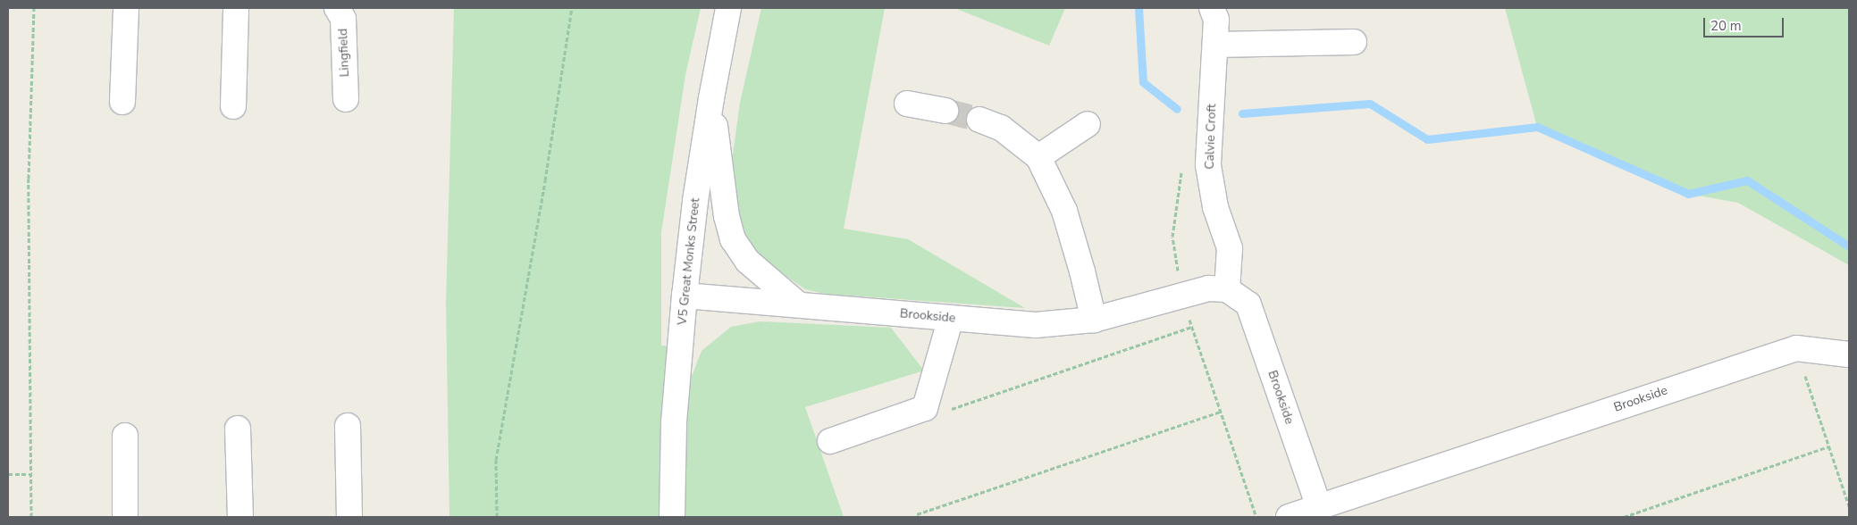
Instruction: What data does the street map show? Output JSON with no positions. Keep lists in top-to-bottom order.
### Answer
{
  "streets": {
    "street": [
      "Lingfield",
      "Calvie Croft",
      "V5 Great Monks Street",
      "Brookside"
    ]
  },
  "crossings": [
    ["Calvie Croft", "Brookside"],
    ["V5 Great Monks Street", "Brookside"]
  ],
  "scale_bar": "20 m"
}
